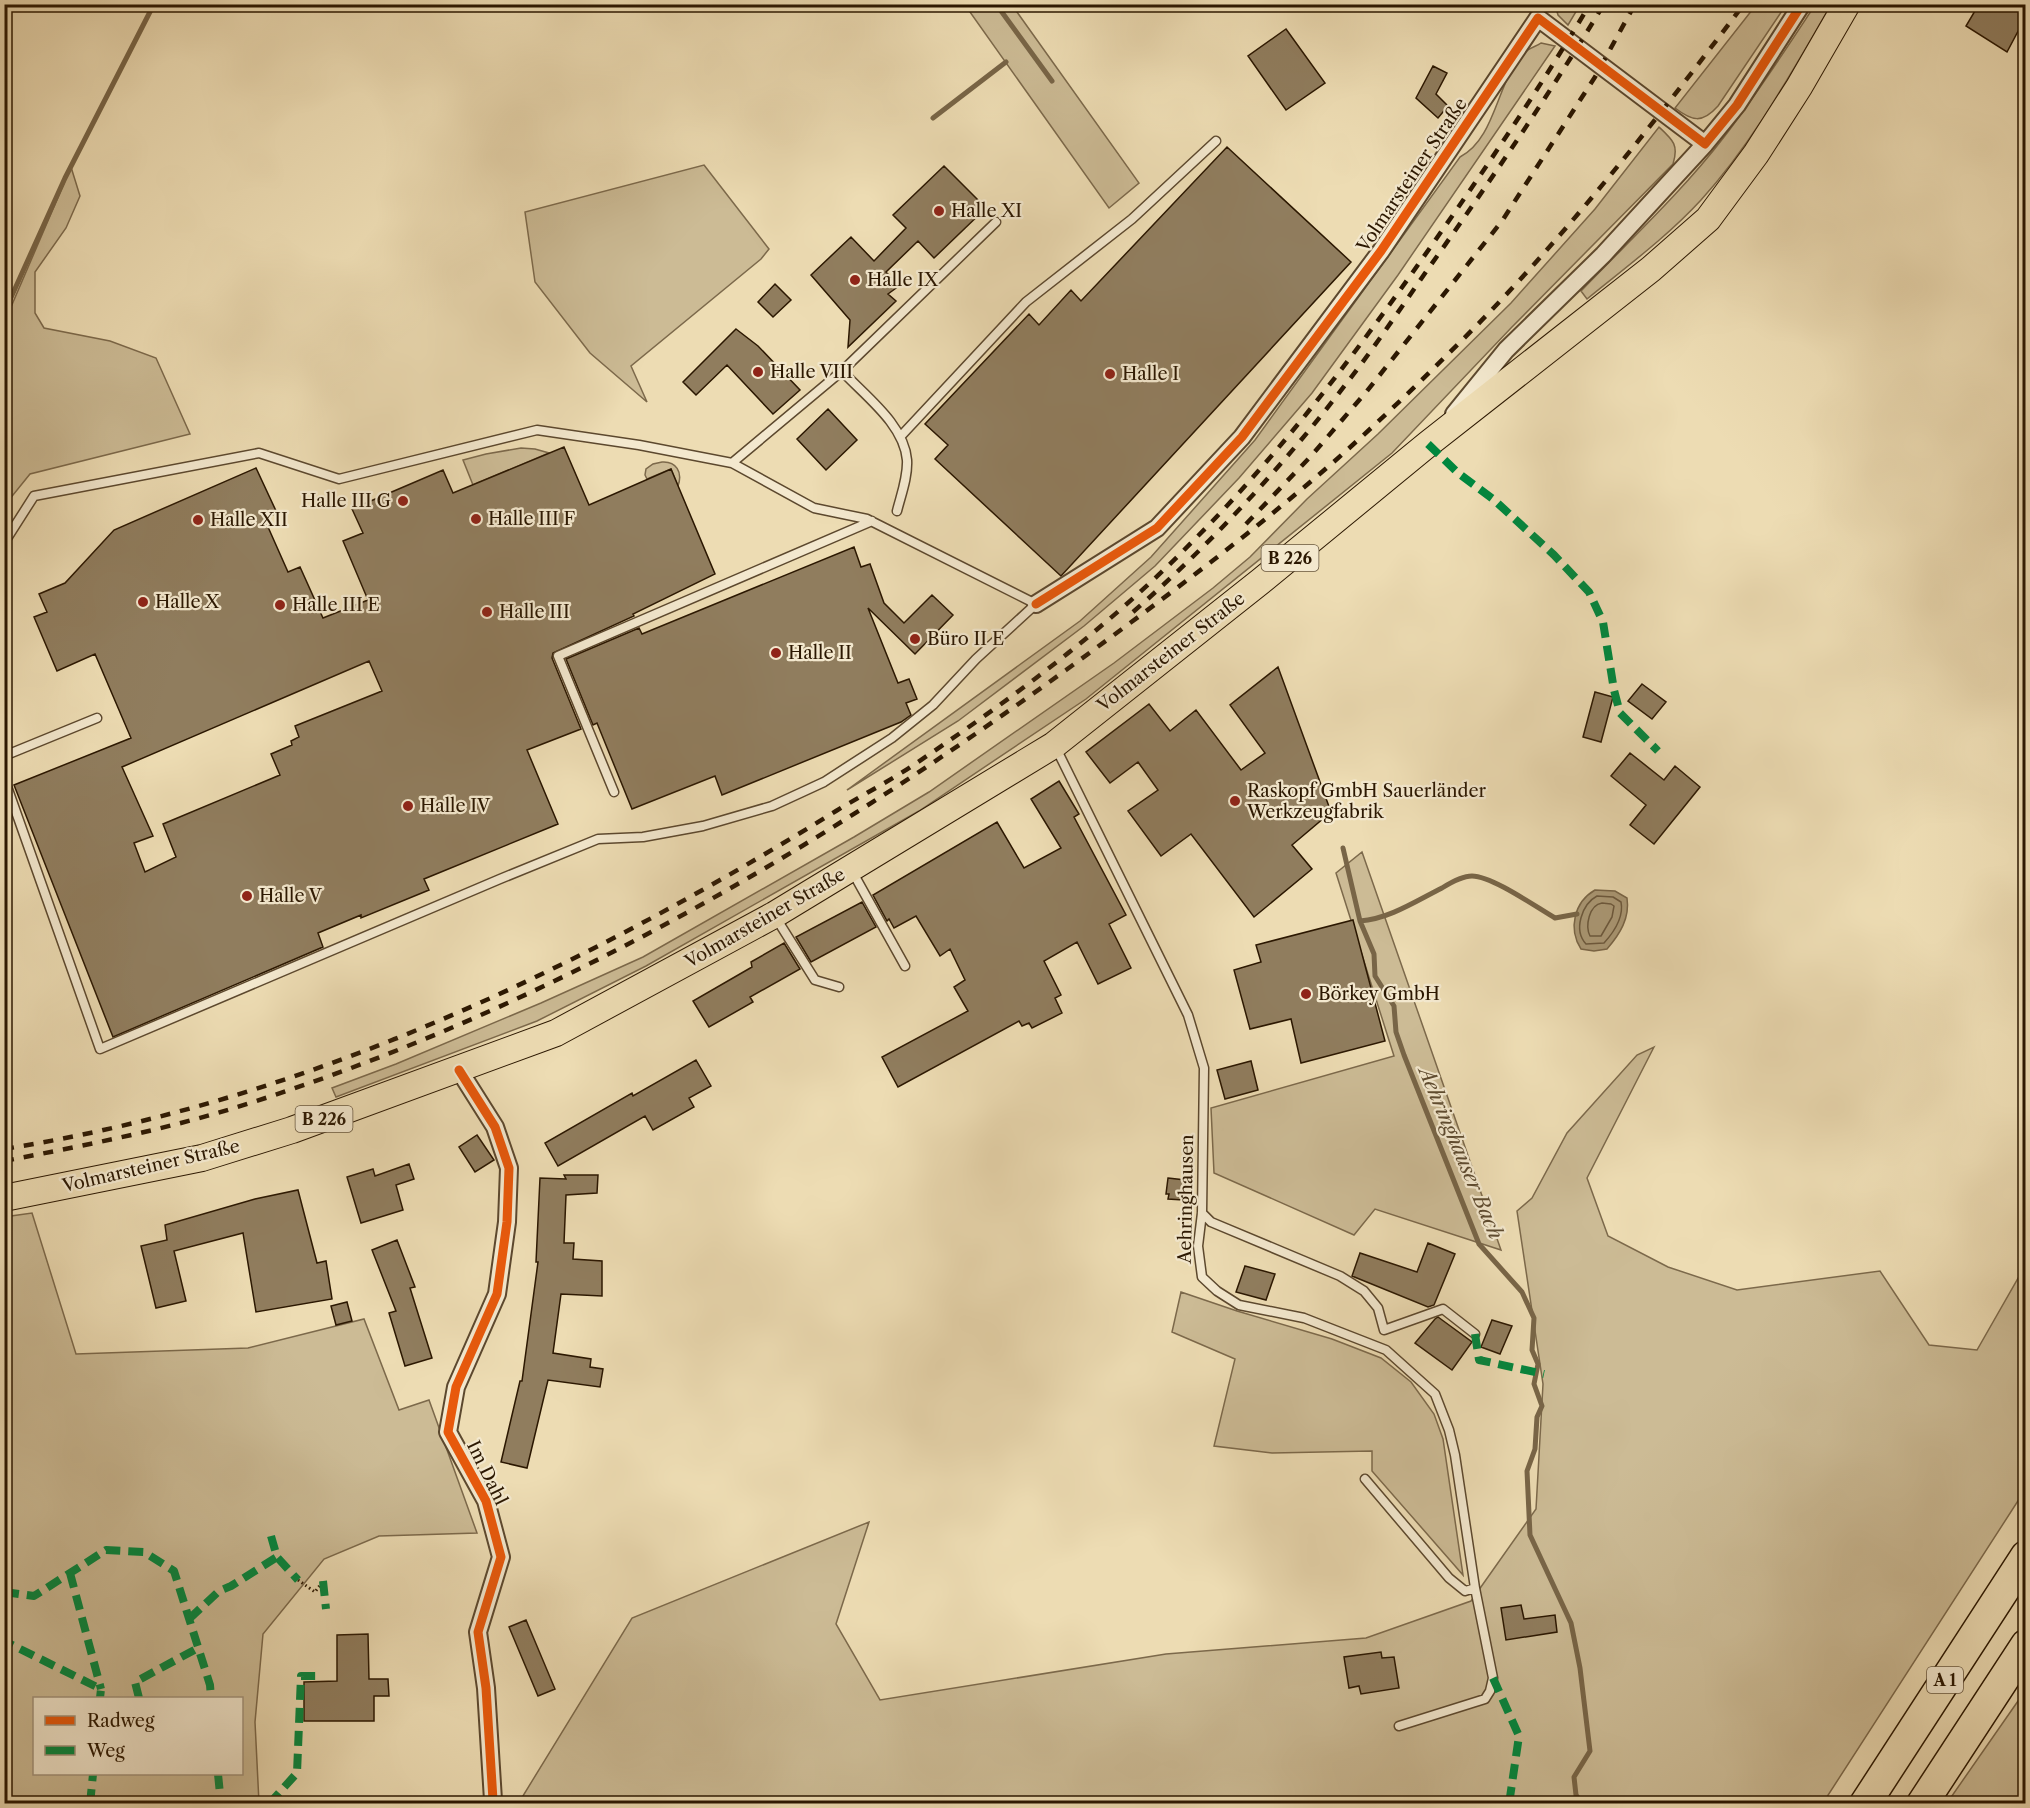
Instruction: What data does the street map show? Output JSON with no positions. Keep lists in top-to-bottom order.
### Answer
{
  "streets": {
    "highway": ["A 1"],
    "main road": ["Volmarsteiner Straße", "B 226"],
    "street": ["Im Dahl"],
    "lane": ["Aehringhausen"]
  },
  "crossings": [
    ["Volmarsteiner Straße", "Aehringhausen"],
    ["Volmarsteiner Straße", "Im Dahl"]
  ],
  "water": ["Aehringhauser Bach"],
  "places": [
    "Halle XI",
    "Halle IX",
    "Halle VIII",
    "Halle I",
    "Halle III G",
    "Halle III F",
    "Halle XII",
    "Halle X",
    "Halle III E",
    "Halle III",
    "Büro II E",
    "Halle II",
    "Raskopf GmbH Sauerländer Werkzeugfabrik",
    "Halle IV",
    "Halle V",
    "Börkey GmbH"
  ],
  "legend": ["Radweg", "Weg"]
}
